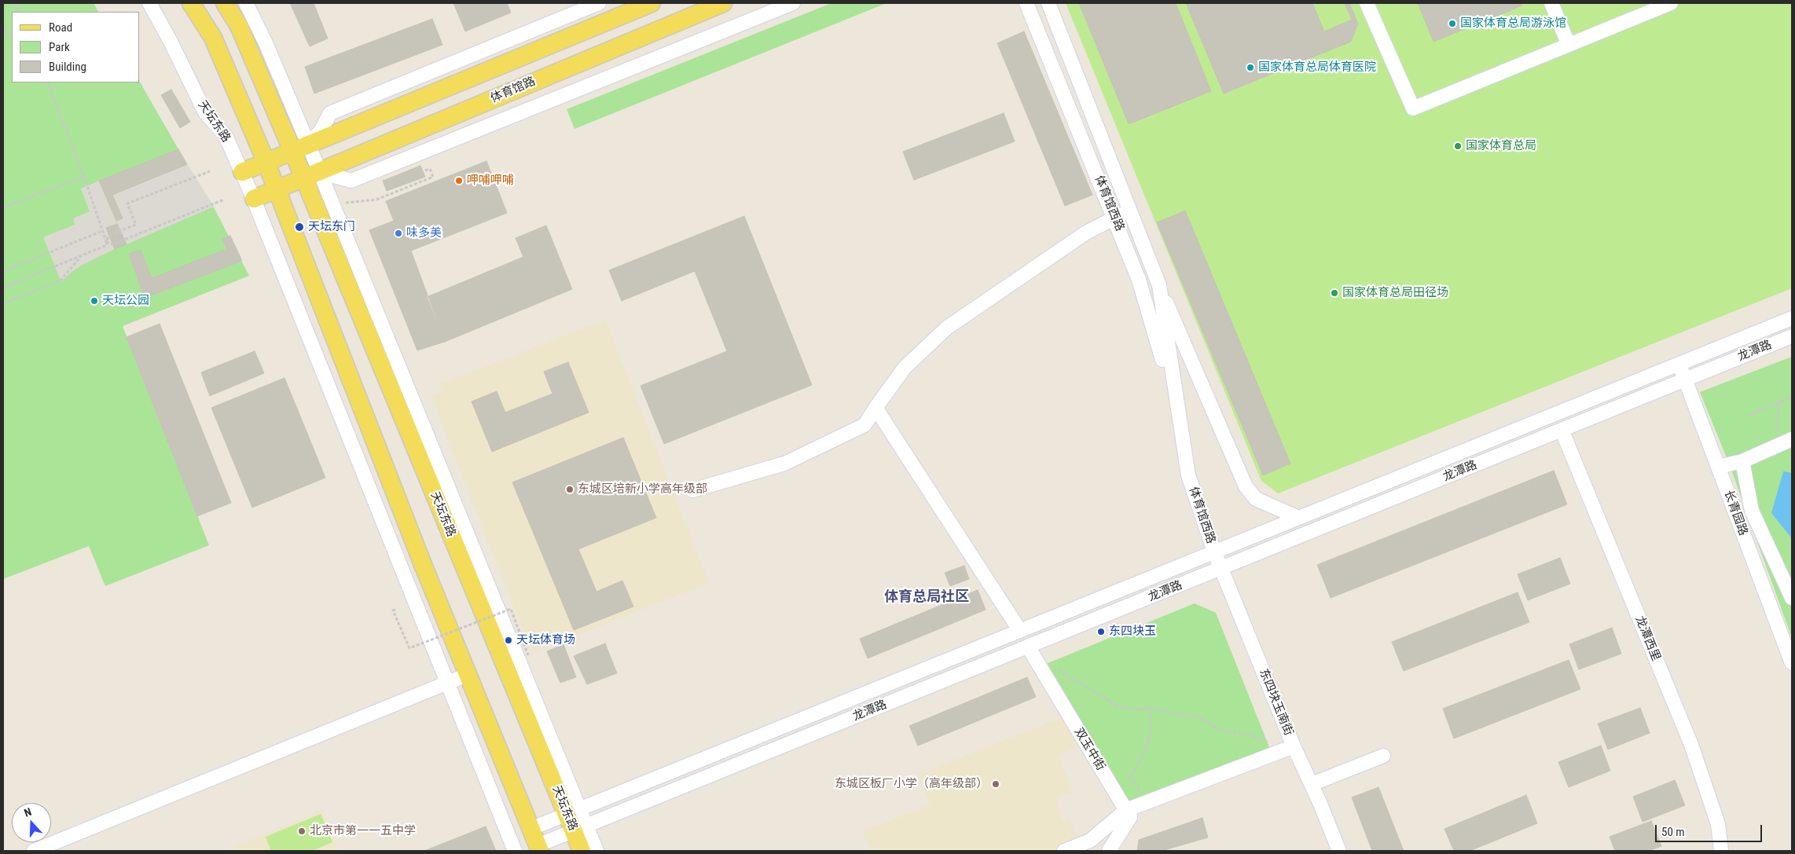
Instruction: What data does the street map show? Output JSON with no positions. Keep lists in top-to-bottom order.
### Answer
{
  "streets": {
    "main road": ["体育馆路", "天坛东路"],
    "street": [
      "体育馆西路",
      "龙潭路",
      "长青园路",
      "龙潭西里",
      "东四块玉南街",
      "双玉中街"
    ]
  },
  "crossings": [
    ["体育馆路", "天坛东路"],
    ["天坛东路", "龙潭路"],
    ["体育馆西路", "龙潭路"],
    ["体育馆西路", "东四块玉南街"],
    ["龙潭路", "长青园路"],
    ["龙潭路", "龙潭西里"],
    ["龙潭路", "东四块玉南街"],
    ["龙潭路", "双玉中街"]
  ],
  "districts": ["体育总局社区"],
  "places": [
    "国家体育总局游泳馆",
    "国家体育总局体育医院",
    "国家体育总局",
    "呷哺呷哺",
    "天坛东门",
    "味多美",
    "国家体育总局田径场",
    "天坛公园",
    "东城区培新小学高年级部",
    "东四块玉",
    "天坛体育场",
    "东城区板厂小学（高年级部）",
    "北京市第一一五中学"
  ],
  "legend": ["Road", "Park", "Building"],
  "scale_bar": "50 m",
  "north": "top"
}
